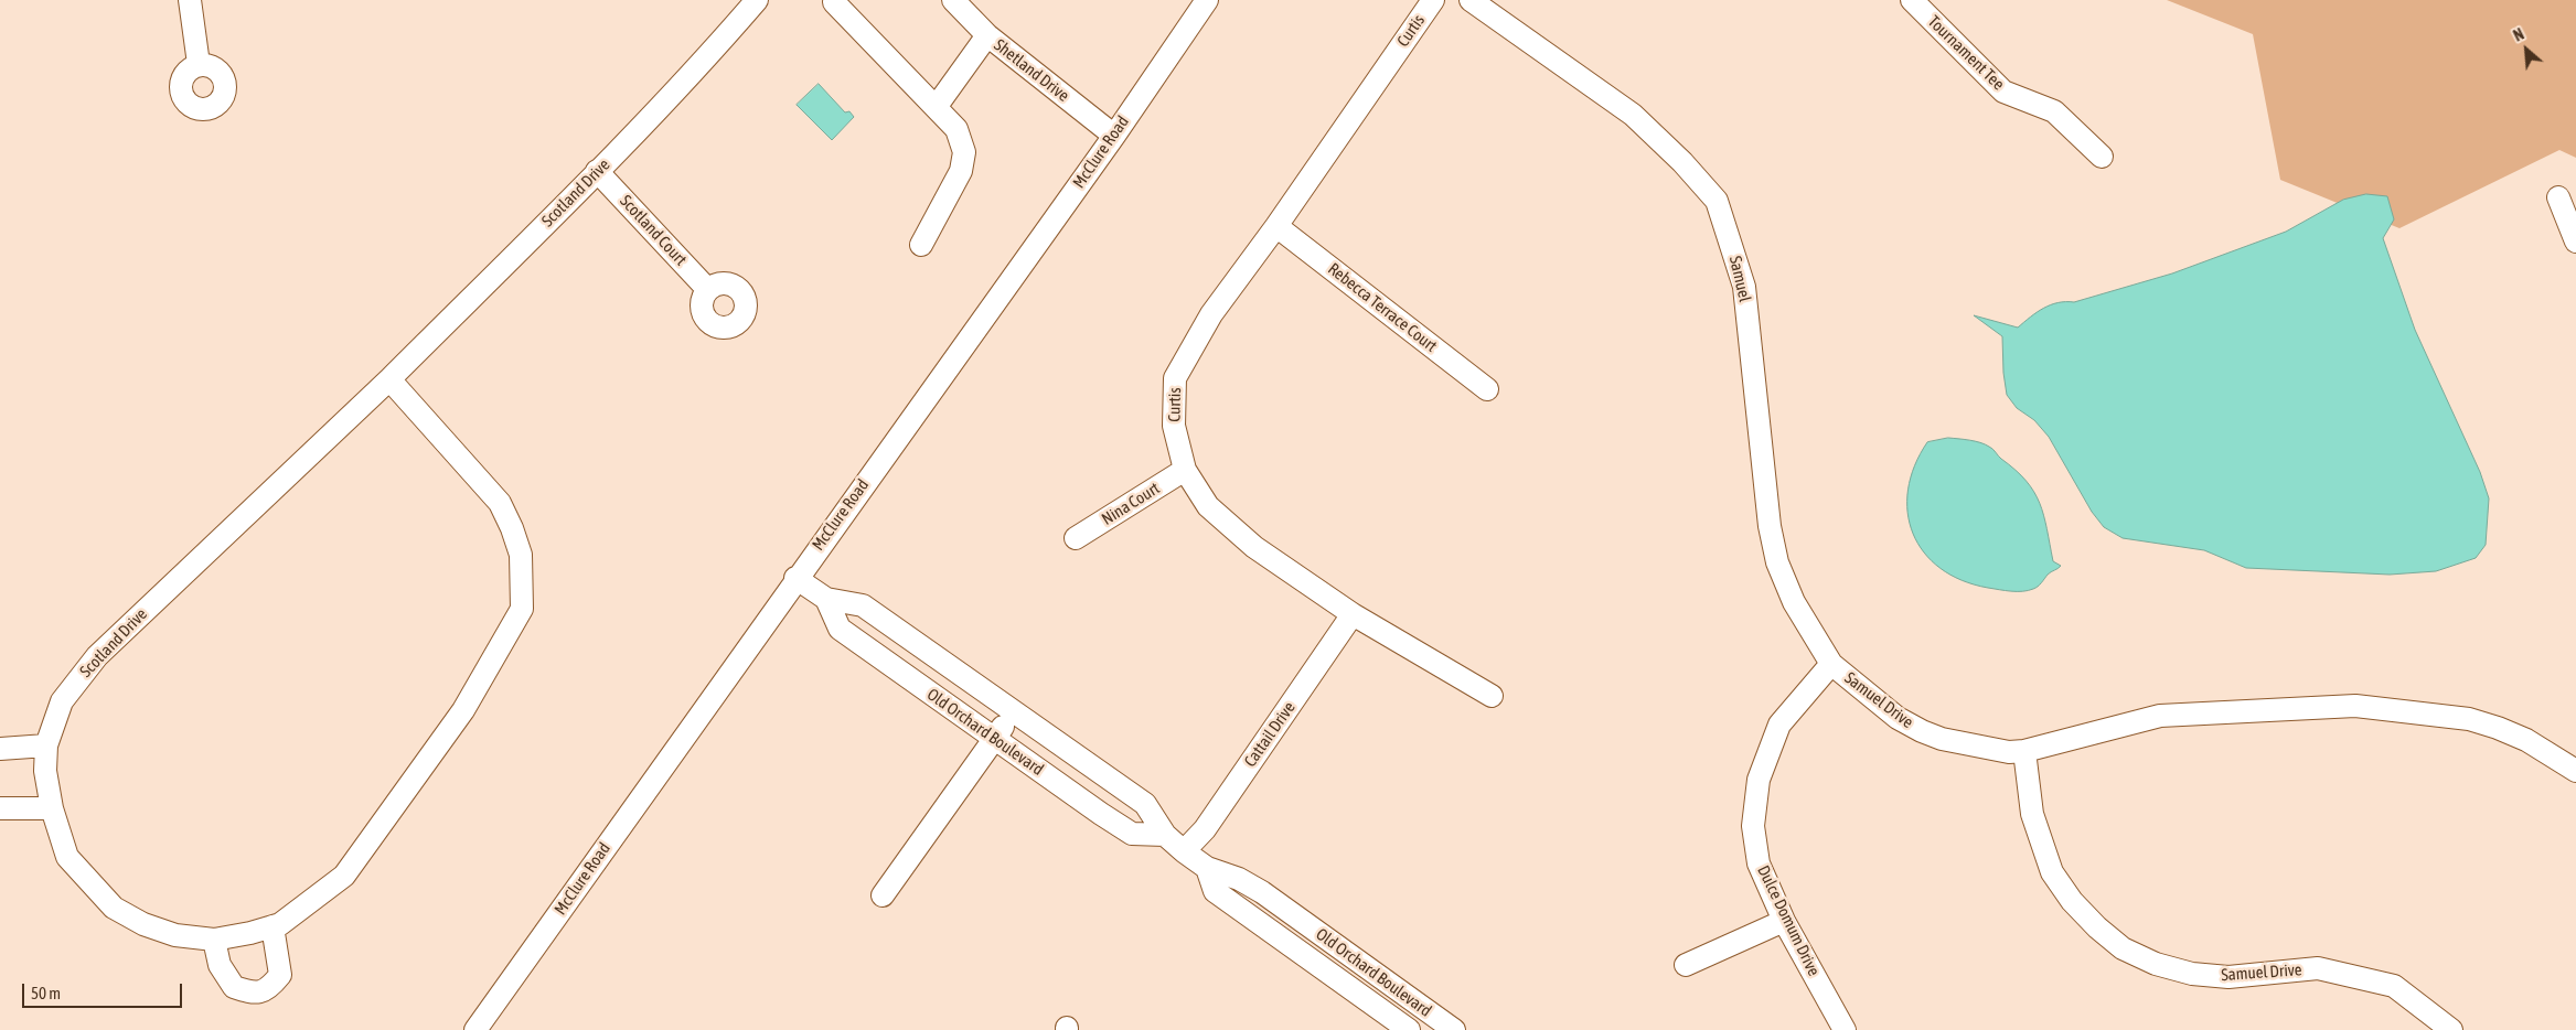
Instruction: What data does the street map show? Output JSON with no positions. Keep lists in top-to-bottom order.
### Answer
{
  "streets": {
    "street": [
      "Curtis",
      "Tournament Tee",
      "Shetland Drive",
      "McClure Road",
      "Scotland Drive",
      "Scotland Court",
      "Samuel",
      "Rebecca Terrace Court",
      "Nina Court",
      "Samuel Drive",
      "Old Orchard Boulevard",
      "Cattail Drive",
      "Dulce Domum Drive"
    ]
  },
  "crossings": [
    ["Curtis", "Rebecca Terrace Court"],
    ["Curtis", "Nina Court"],
    ["Curtis", "Cattail Drive"],
    ["Shetland Drive", "McClure Road"],
    ["McClure Road", "Old Orchard Boulevard"],
    ["Scotland Drive", "Scotland Court"],
    ["Samuel", "Samuel Drive"],
    ["Samuel", "Dulce Domum Drive"],
    ["Samuel Drive", "Dulce Domum Drive"],
    ["Old Orchard Boulevard", "Cattail Drive"]
  ],
  "scale_bar": "50 m",
  "north": "top left"
}
